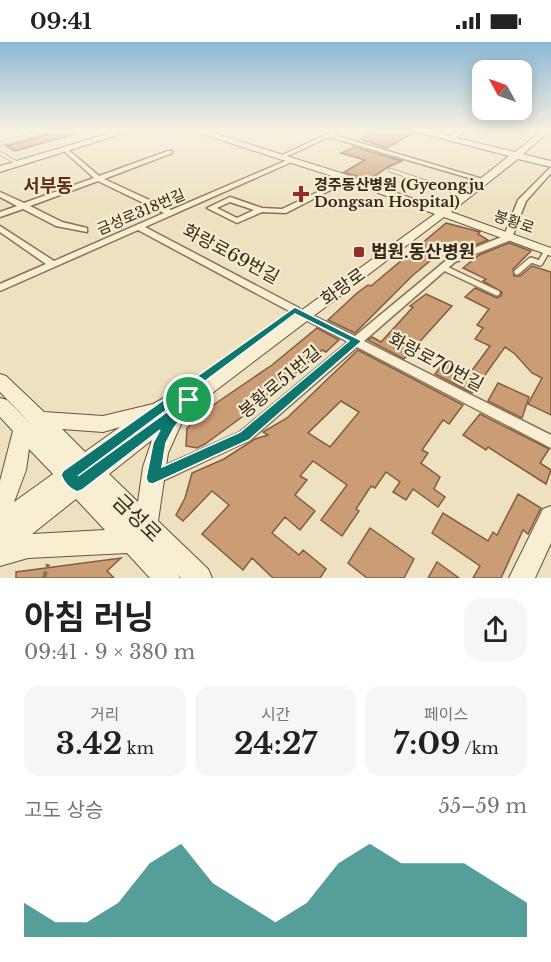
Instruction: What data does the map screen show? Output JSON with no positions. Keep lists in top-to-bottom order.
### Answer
{
  "streets": {
    "street": [
      "금성로318번길",
      "봉황로",
      "화랑로69번길",
      "화랑로",
      "화랑로70번길",
      "봉황로51번길",
      "금성로"
    ]
  },
  "crossings": [
    ["금성로318번길", "봉황로"],
    ["금성로318번길", "화랑로69번길"],
    ["봉황로", "화랑로"],
    ["봉황로", "봉황로51번길"],
    ["화랑로69번길", "화랑로"],
    ["화랑로69번길", "화랑로70번길"],
    ["화랑로", "화랑로70번길"],
    ["화랑로", "금성로"],
    ["화랑로70번길", "봉황로51번길"]
  ],
  "districts": ["서부동"],
  "places": {
    "health": ["경주동산병원 (Gyeongju Dongsan Hospital)"],
    "transit": ["법원.동산병원"]
  },
  "north": "top left",
  "page": {
    "status": "09:41",
    "heading": ["아침 러닝", "09:41 · 9 × 380 m"],
    "stats": [
      ["거리", "3.42 km"],
      ["시간", "24:27"],
      ["페이스", "7:09 /km"]
    ],
    "chart": ["고도 상승", "55–59 m"]
  }
}
